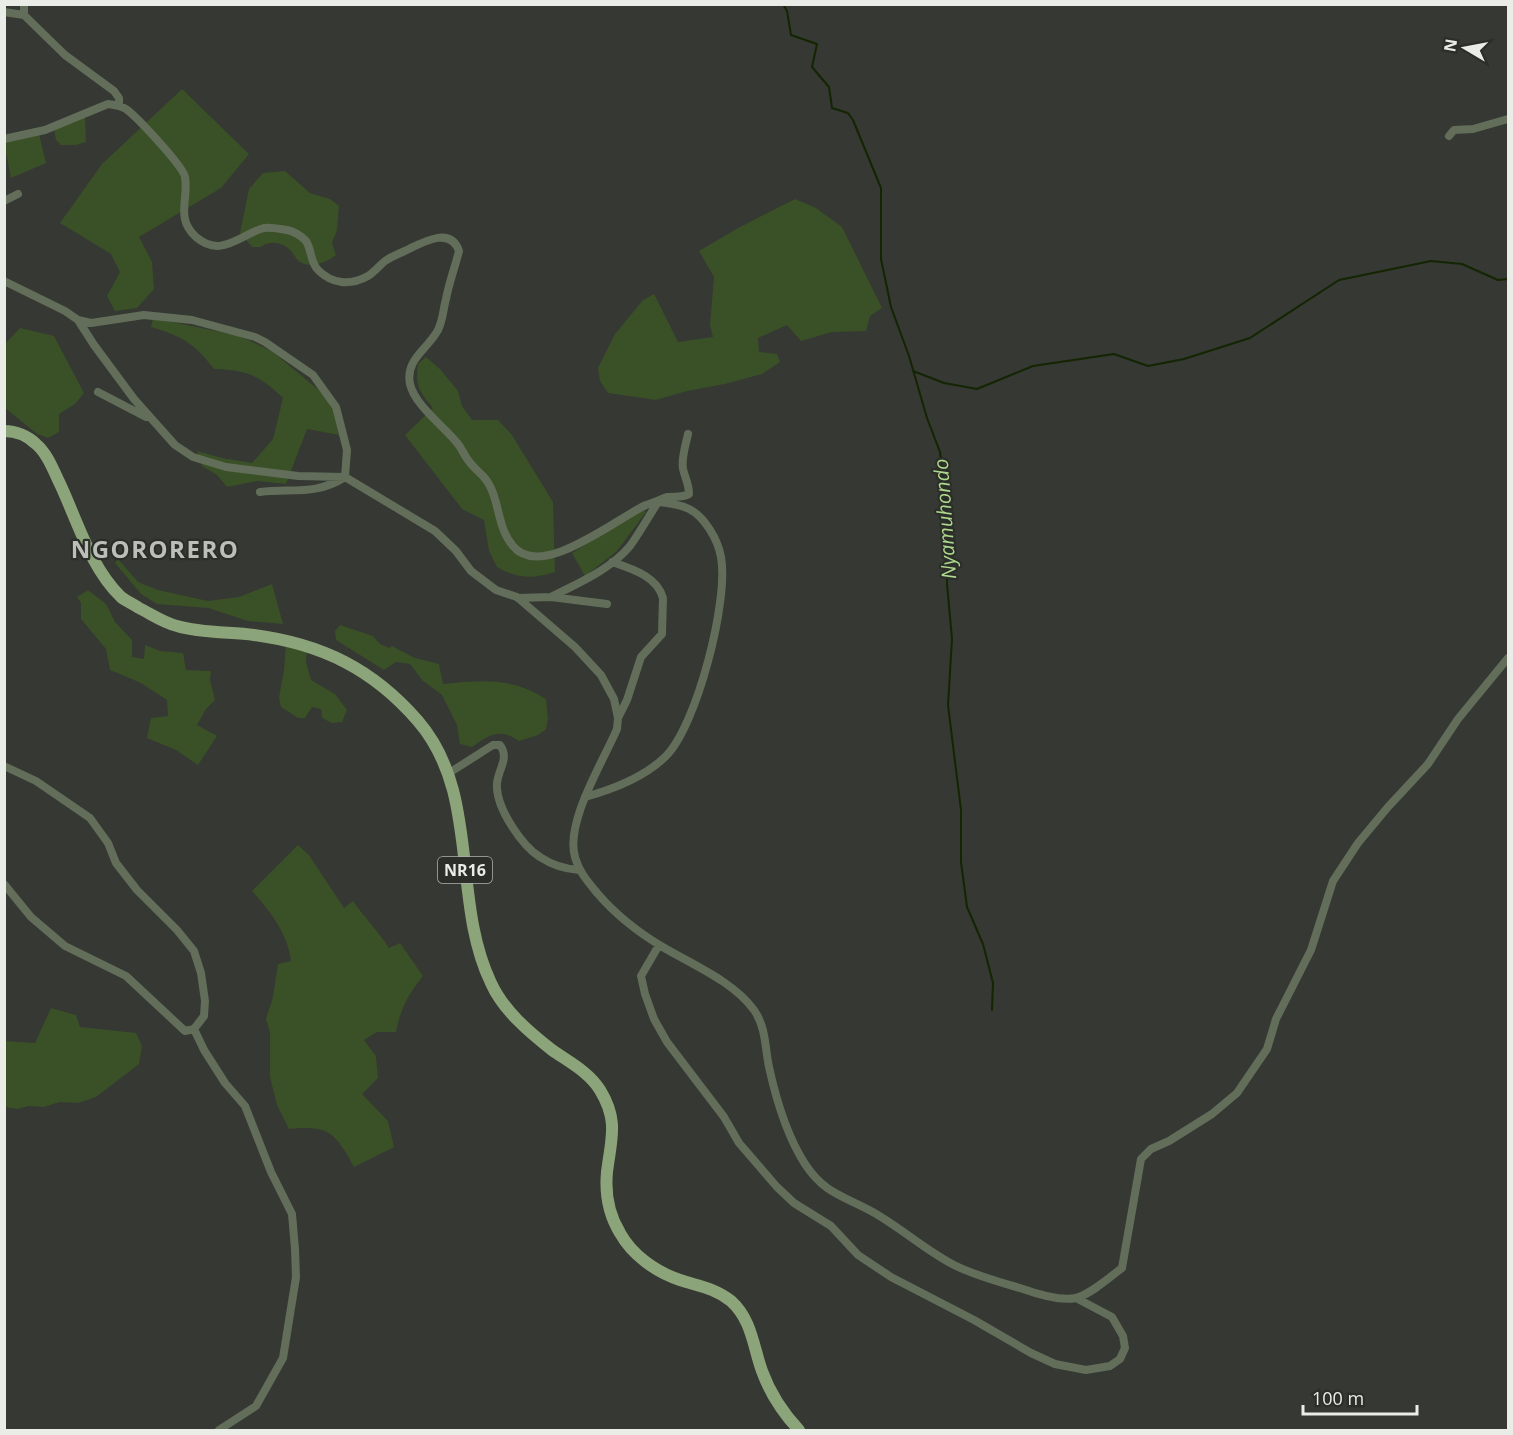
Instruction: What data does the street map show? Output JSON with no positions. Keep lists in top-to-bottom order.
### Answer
{
  "streets": {
    "main road": ["NR16"]
  },
  "districts": ["NGORORERO"],
  "water": ["Nyamuhondo"],
  "scale_bar": "100 m",
  "north": "left"
}
